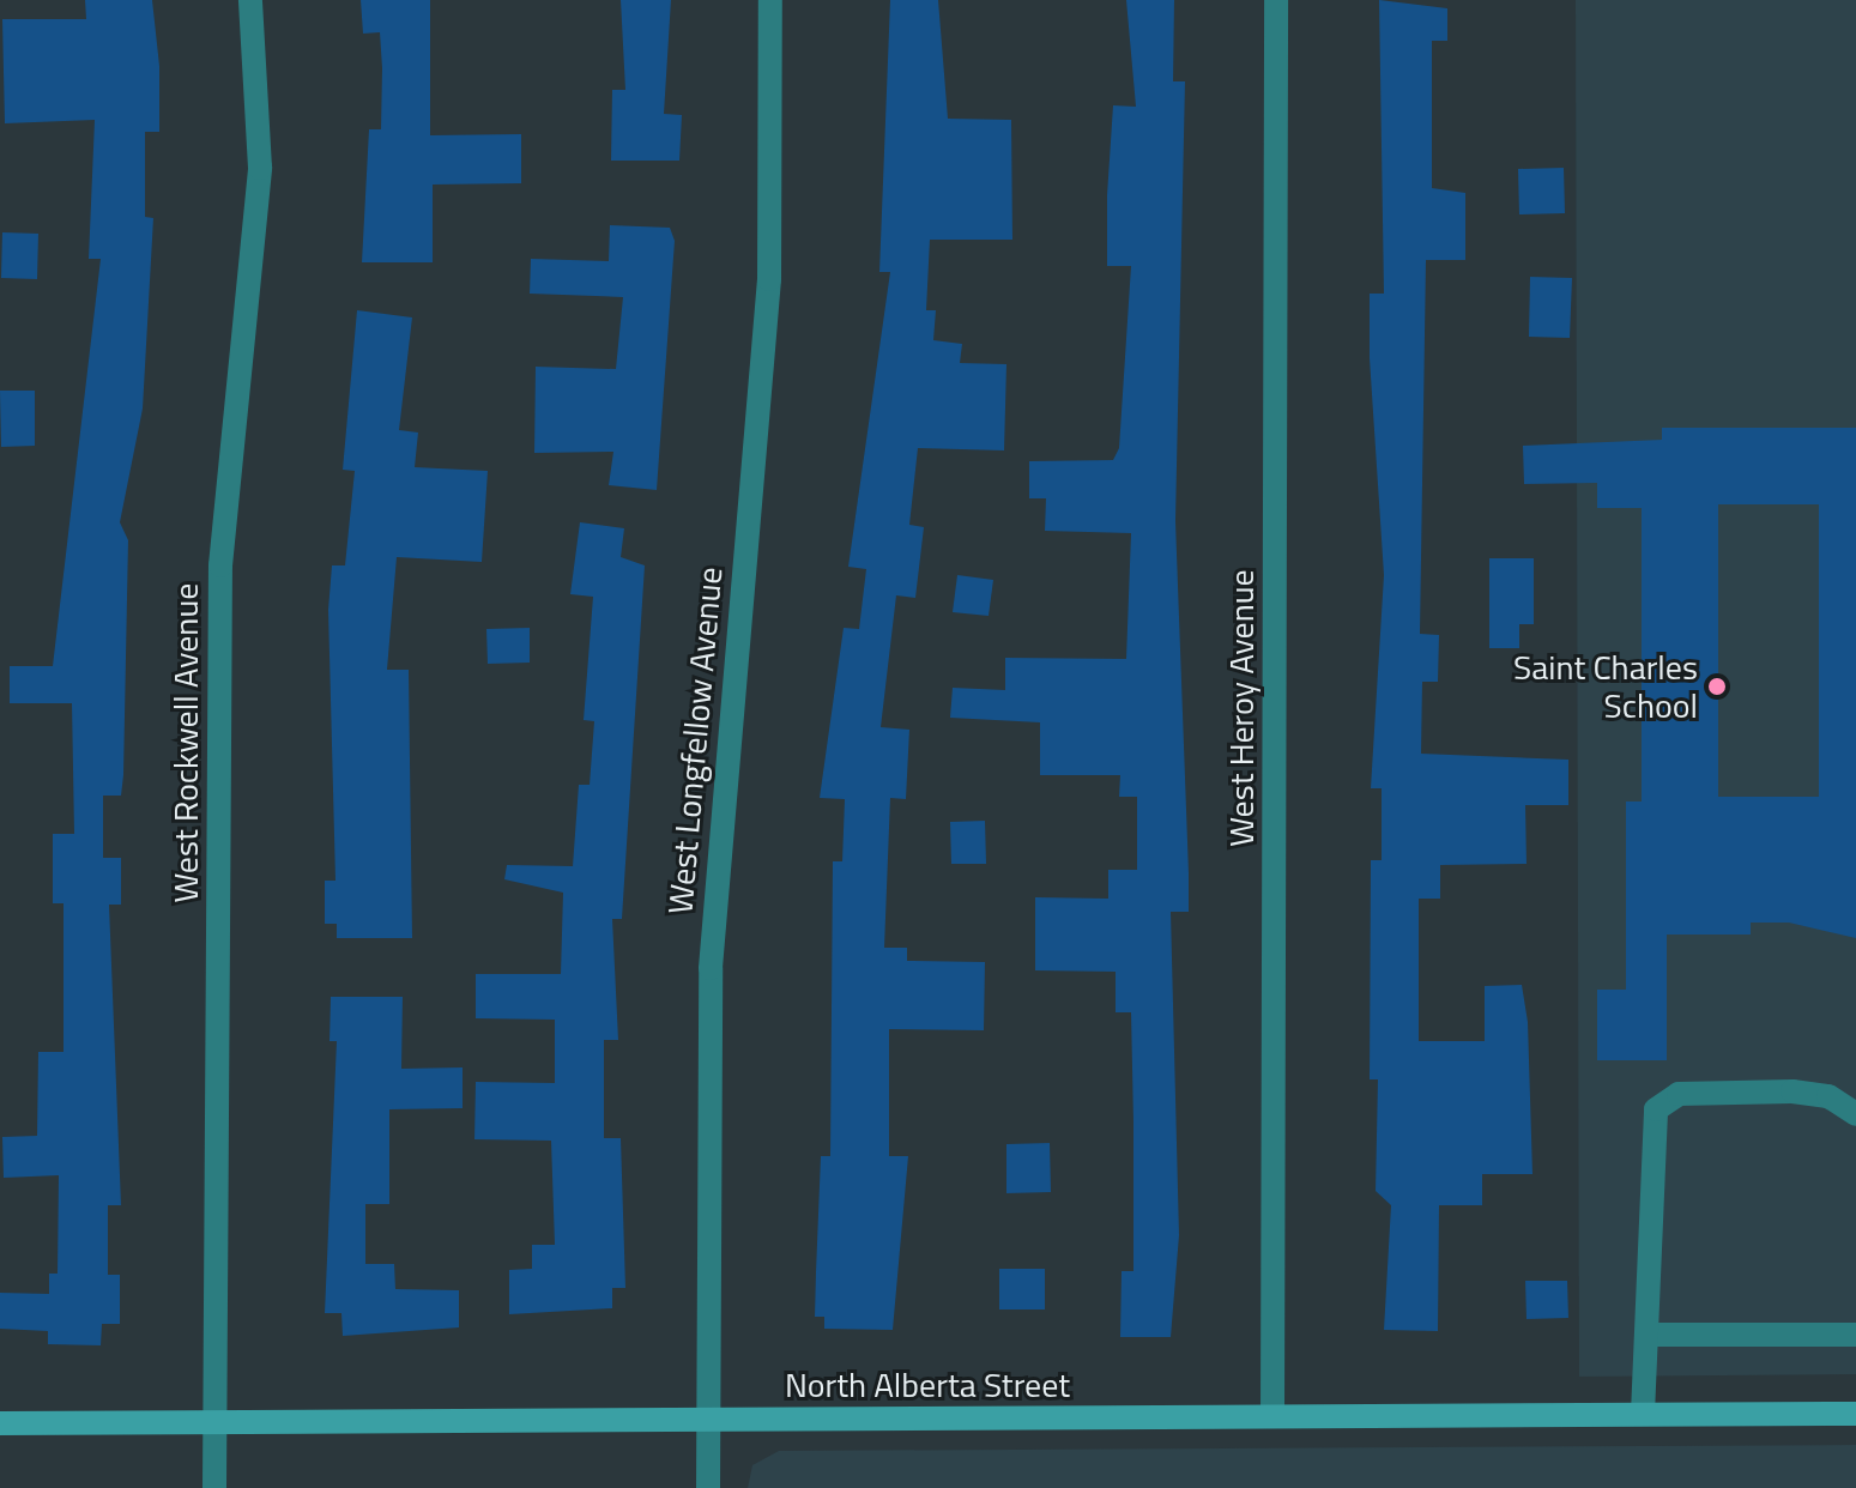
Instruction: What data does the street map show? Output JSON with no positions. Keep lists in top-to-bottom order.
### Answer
{
  "streets": {
    "main road": ["North Alberta Street"],
    "street": ["West Heroy Avenue", "West Longfellow Avenue", "West Rockwell Avenue"]
  },
  "crossings": [
    ["West Heroy Avenue", "North Alberta Street"],
    ["West Longfellow Avenue", "North Alberta Street"],
    ["West Rockwell Avenue", "North Alberta Street"]
  ],
  "places": ["Saint Charles School"]
}
